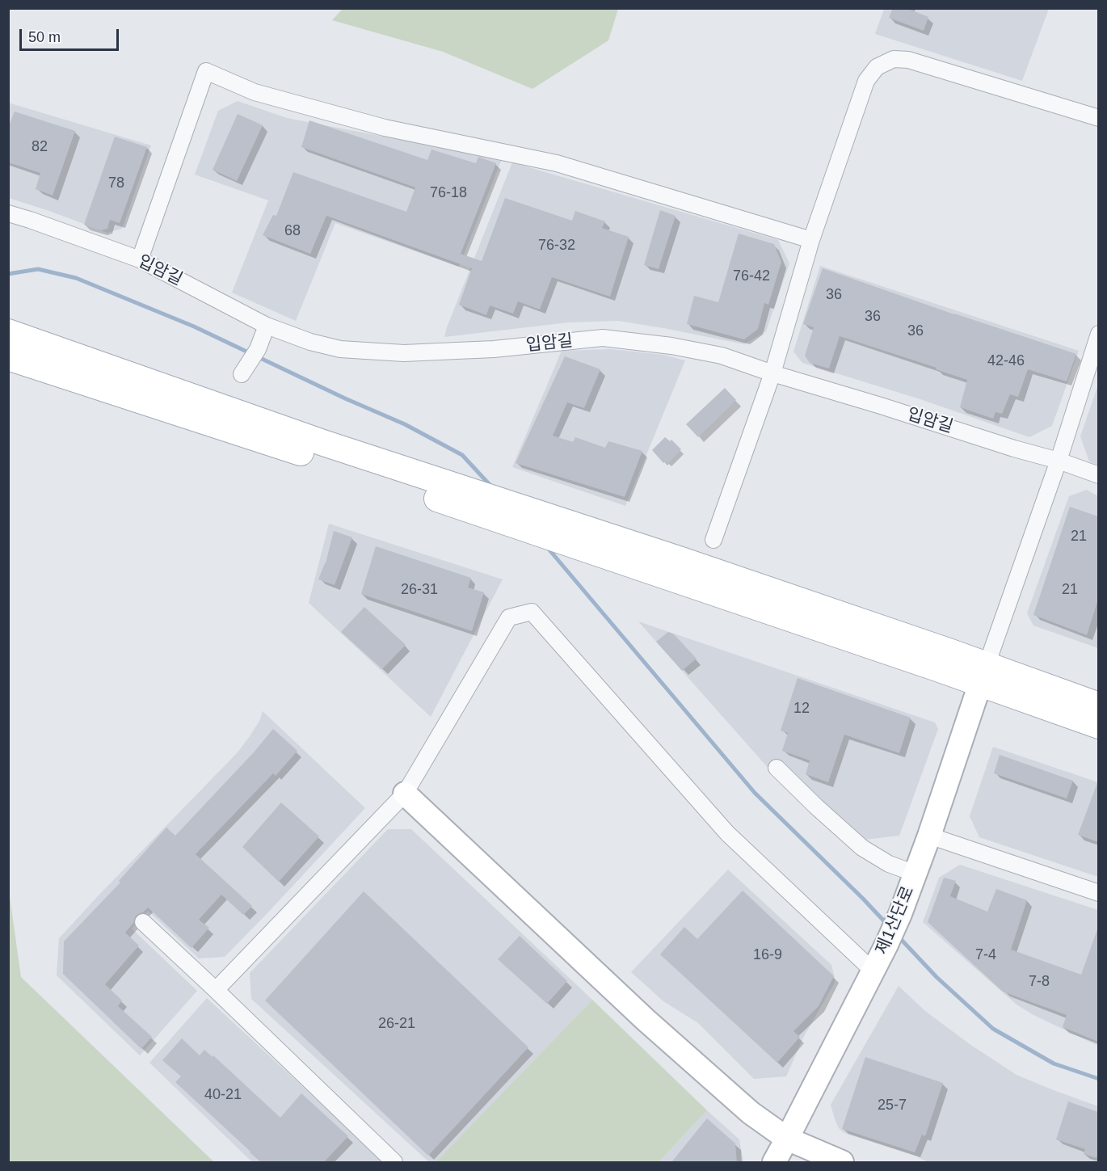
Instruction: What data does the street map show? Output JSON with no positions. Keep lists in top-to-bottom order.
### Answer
{
  "streets": {
    "street": ["입암길", "제1산단로"]
  },
  "house_numbers": [
    "82",
    "78",
    "76-18",
    "68",
    "76-32",
    "76-42",
    "36",
    "36",
    "36",
    "42-46",
    "21",
    "26-31",
    "21",
    "12",
    "16-9",
    "7-4",
    "7-8",
    "26-21",
    "40-21",
    "25-7"
  ],
  "scale_bar": "50 m"
}
